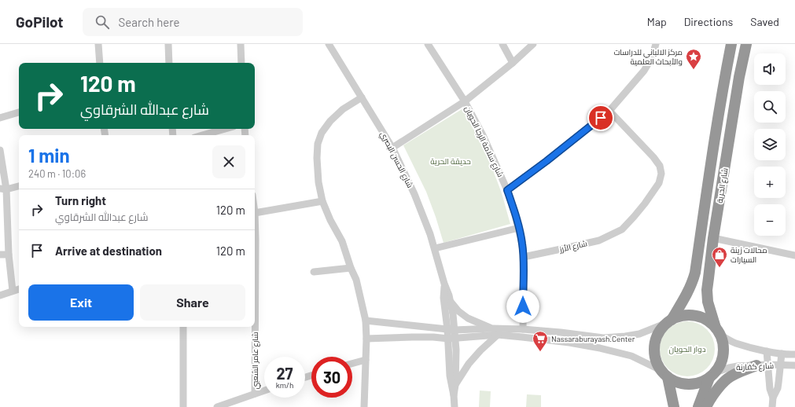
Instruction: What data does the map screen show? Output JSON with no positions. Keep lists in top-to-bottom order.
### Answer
{
  "streets": {
    "highway": ["شارع الحرية"],
    "street": [
      "شارع سلامة الرجا الحويان",
      "شارع الحسن البصري",
      "شارع الأرز",
      "شارع عامر الشعبي",
      "شارع كفارنة"
    ]
  },
  "crossings": [
    ["شارع سلامة الرجا الحويان", "شارع الحسن البصري"],
    ["شارع سلامة الرجا الحويان", "شارع الأرز"],
    ["شارع الحرية", "شارع كفارنة"]
  ],
  "parks": ["حديقة الحرية", "دوار الحويان"],
  "places": {
    "place": ["مركز الالباني للدراسات والأبحاث العلمية"],
    "shop": ["محالات زينة السيارات"],
    "supermarket": ["Nassaraburayash.Center"]
  },
  "page": {
    "header": "GoPilot",
    "search": "Search here",
    "nav": ["Map", "Directions", "Saved"],
    "map_buttons": ["+", "−"],
    "turn": ["120 m", "شارع عبدالله الشرقاوي"],
    "heading": ["1 min", "240 m · 10:06"],
    "list": [
      {
        "name": "Turn right",
        "note": "شارع عبدالله الشرقاوي",
        "value": "120 m"
      },
      {
        "name": "Arrive at destination",
        "value": "120 m"
      }
    ],
    "buttons": ["Exit", "Share"],
    "speed": "27 km/h",
    "limit": "30"
  }
}
